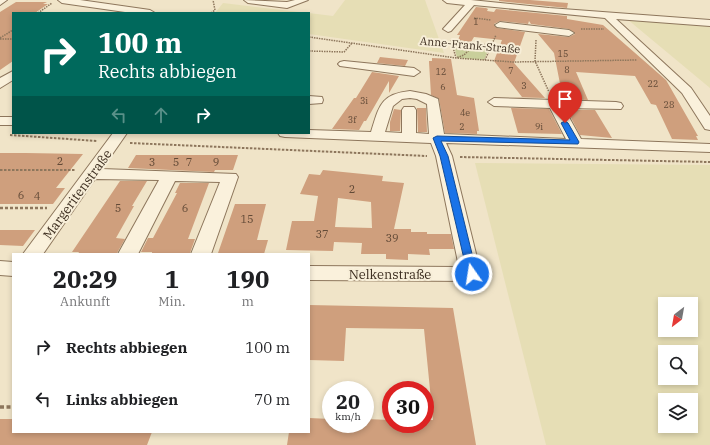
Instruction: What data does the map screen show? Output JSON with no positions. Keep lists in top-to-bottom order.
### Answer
{
  "streets": {
    "street": ["Margeritenstraße", "Nelkenstraße"],
    "path": ["Anne-Frank-Straße"]
  },
  "house_numbers": [
    "1",
    "15",
    "8",
    "7",
    "12",
    "22",
    "3",
    "6",
    "3i",
    "28",
    "4e",
    "3f",
    "2",
    "9i",
    "2",
    "3",
    "5",
    "7",
    "9",
    "2",
    "6",
    "4",
    "5",
    "6",
    "15",
    "37",
    "39"
  ],
  "north": "bottom left",
  "page": {
    "turn": ["100 m", "Rechts abbiegen"],
    "eta": [
      "20:29",
      "Ankunft",
      "1",
      "Min.",
      "190",
      "m"
    ],
    "list": [
      {
        "name": "Rechts abbiegen",
        "value": "100 m"
      },
      {
        "name": "Links abbiegen",
        "value": "70 m"
      }
    ],
    "speed": "20 km/h",
    "limit": "30"
  }
}
